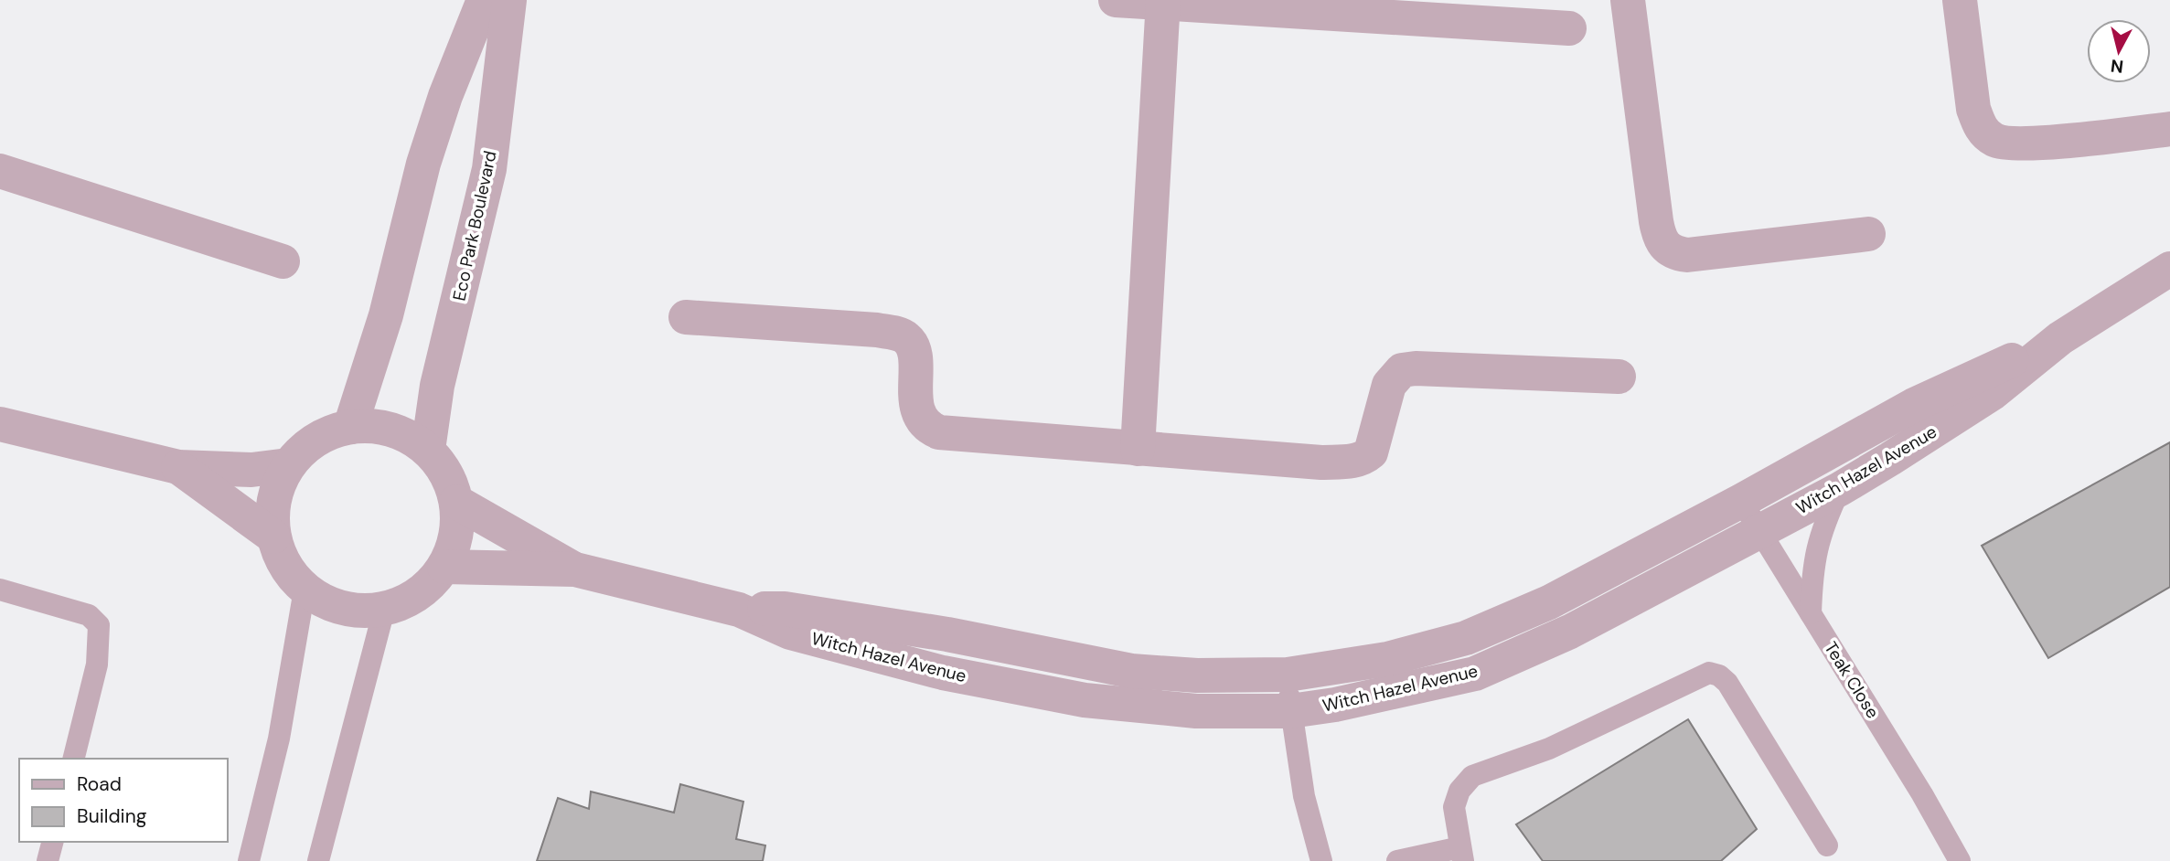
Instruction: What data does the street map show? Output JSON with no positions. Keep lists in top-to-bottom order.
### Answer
{
  "streets": {
    "street": ["Eco Park Boulevard", "Witch Hazel Avenue"],
    "lane": ["Teak Close"]
  },
  "crossings": [
    ["Eco Park Boulevard", "Witch Hazel Avenue"],
    ["Witch Hazel Avenue", "Teak Close"]
  ],
  "legend": ["Road", "Building"],
  "north": "bottom"
}
